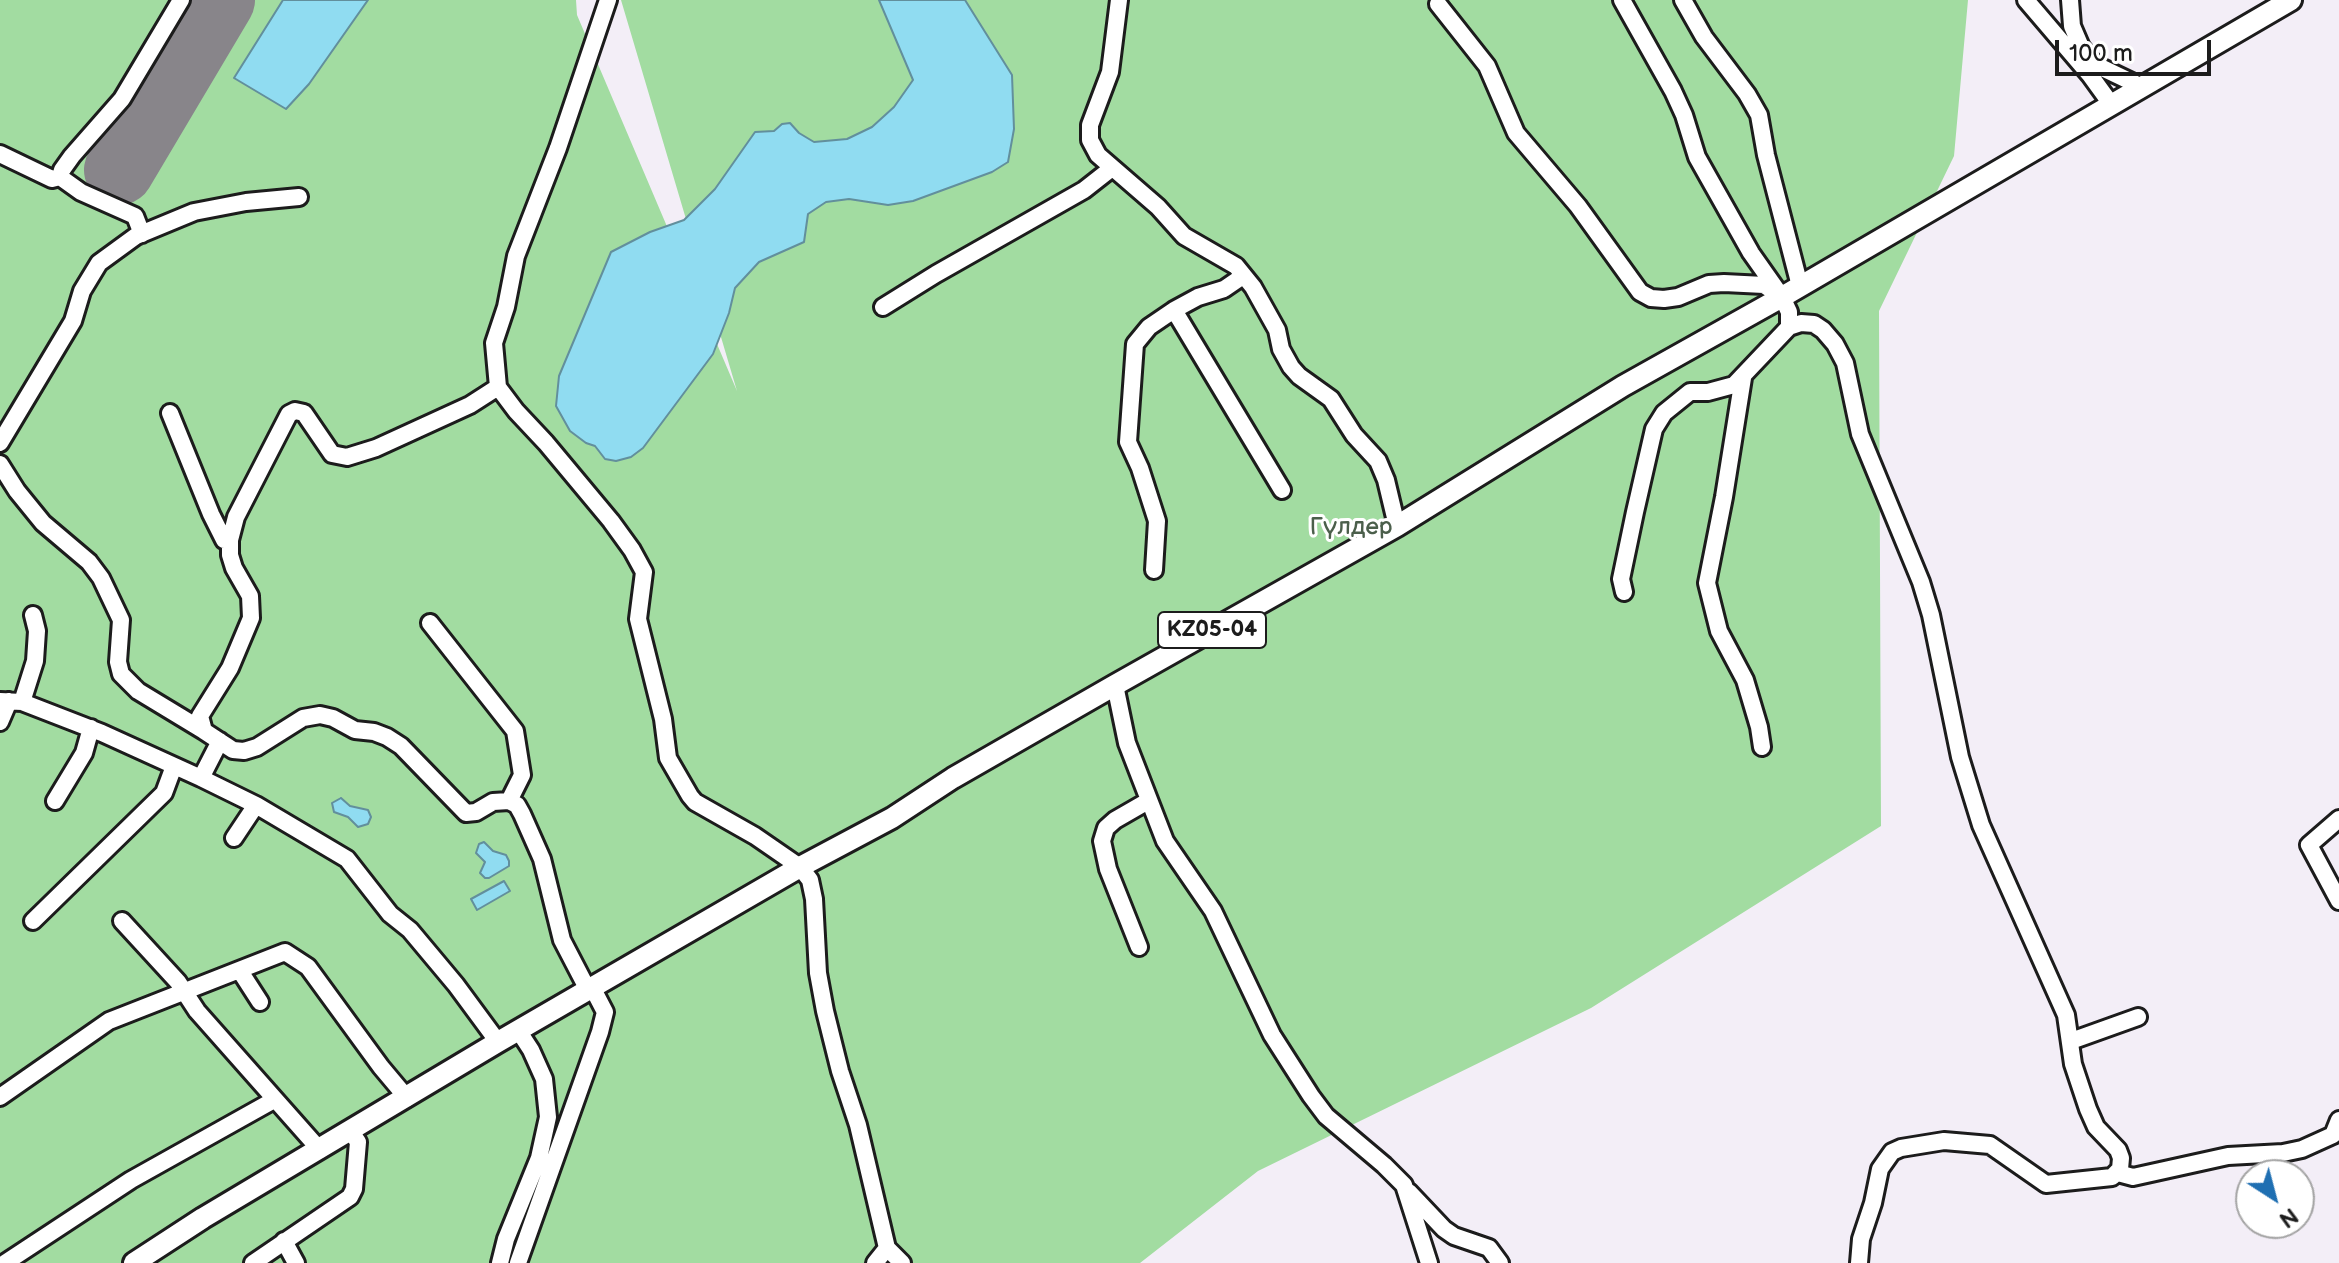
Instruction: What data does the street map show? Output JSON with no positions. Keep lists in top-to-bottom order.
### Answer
{
  "streets": {
    "main road": ["KZ05-04"]
  },
  "parks": ["Гүлдер"],
  "scale_bar": "100 m",
  "north": "bottom right"
}
